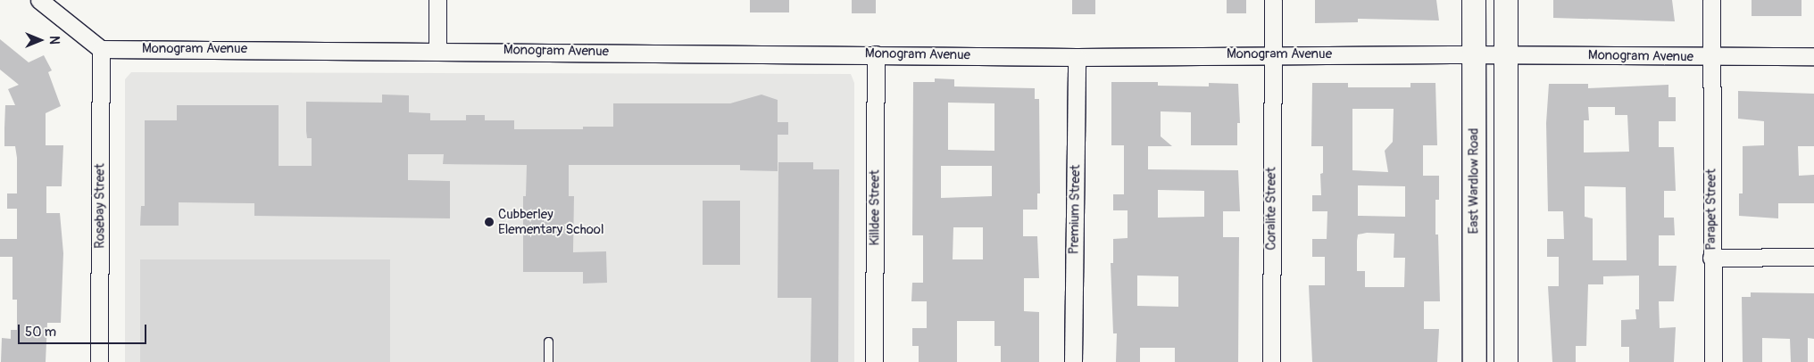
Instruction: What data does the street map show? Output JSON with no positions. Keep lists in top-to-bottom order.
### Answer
{
  "streets": {
    "main road": ["East Wardlow Road"],
    "street": [
      "Monogram Avenue",
      "Rosebay Street",
      "Killdee Street",
      "Coralite Street",
      "Premium Street",
      "Parapet Street"
    ]
  },
  "crossings": [
    ["Monogram Avenue", "East Wardlow Road"],
    ["Monogram Avenue", "Rosebay Street"],
    ["Monogram Avenue", "Killdee Street"],
    ["Monogram Avenue", "Coralite Street"],
    ["Monogram Avenue", "Premium Street"],
    ["Monogram Avenue", "Parapet Street"]
  ],
  "places": ["Cubberley Elementary School"],
  "scale_bar": "50 m",
  "north": "right"
}
